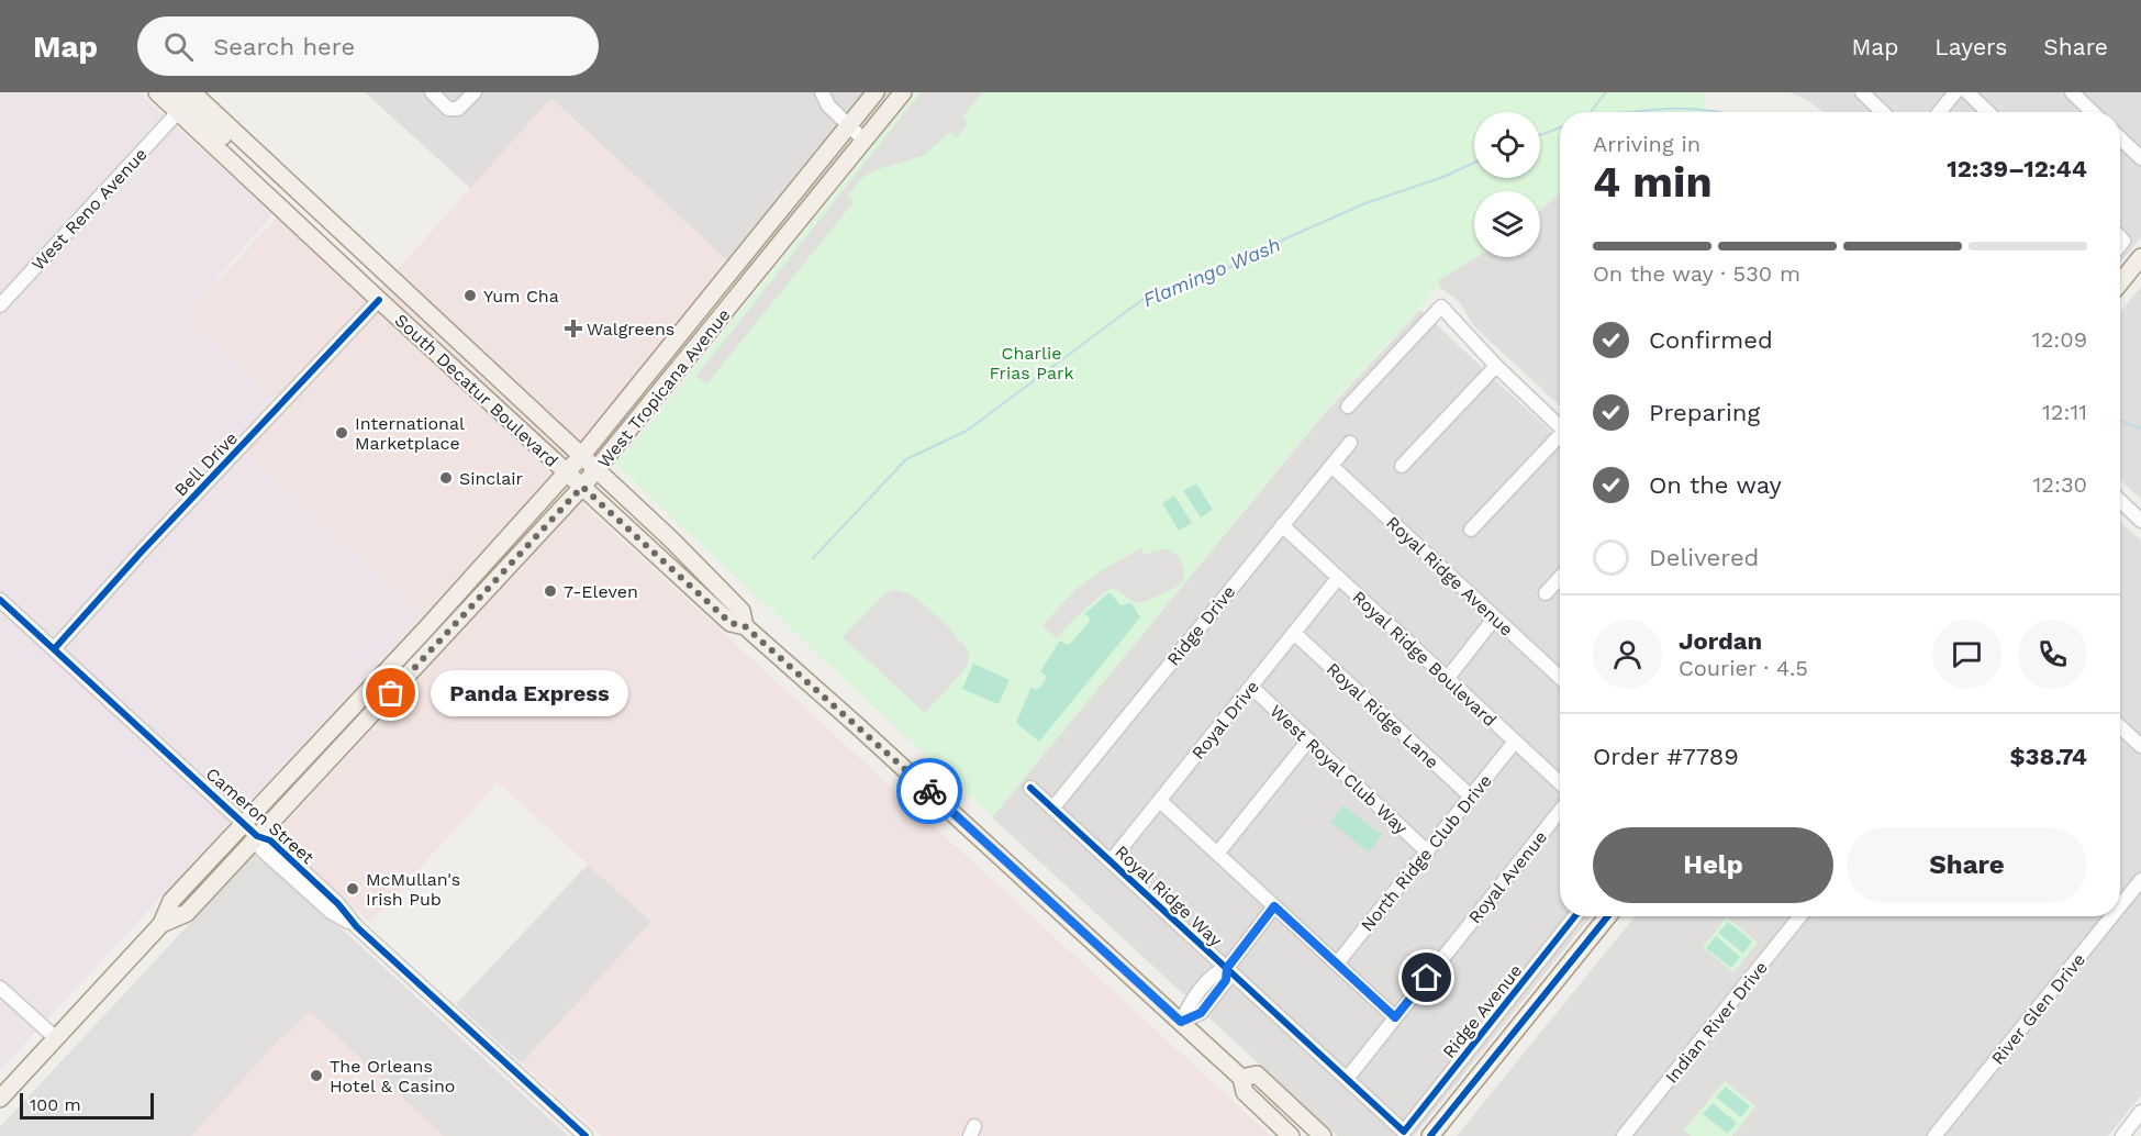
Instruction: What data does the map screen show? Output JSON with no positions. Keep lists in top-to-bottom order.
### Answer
{
  "streets": {
    "main road": ["West Tropicana Avenue", "South Decatur Boulevard"],
    "street": [
      "West Reno Avenue",
      "Bell Drive",
      "Royal Ridge Avenue",
      "Ridge Drive",
      "Royal Ridge Boulevard",
      "Royal Ridge Lane",
      "Royal Drive",
      "West Royal Club Way",
      "Cameron Street",
      "North Ridge Club Drive",
      "Royal Avenue",
      "Royal Ridge Way",
      "River Glen Drive",
      "Ridge Avenue",
      "Indian River Drive"
    ]
  },
  "crossings": [
    ["West Reno Avenue", "South Decatur Boulevard"],
    ["West Tropicana Avenue", "South Decatur Boulevard"],
    ["West Tropicana Avenue", "Cameron Street"],
    ["South Decatur Boulevard", "Bell Drive"],
    ["Bell Drive", "Cameron Street"],
    ["Royal Ridge Avenue", "Ridge Drive"],
    ["Ridge Drive", "Royal Ridge Boulevard"],
    ["Ridge Drive", "Royal Ridge Way"],
    ["Royal Ridge Boulevard", "Royal Drive"],
    ["Royal Ridge Boulevard", "North Ridge Club Drive"],
    ["Royal Ridge Lane", "Royal Drive"],
    ["Royal Ridge Lane", "North Ridge Club Drive"],
    ["Royal Drive", "West Royal Club Way"],
    ["Royal Drive", "Royal Ridge Way"],
    ["West Royal Club Way", "North Ridge Club Drive"],
    ["Royal Avenue", "Royal Ridge Way"],
    ["Royal Ridge Way", "Ridge Avenue"]
  ],
  "water": ["Flamingo Wash"],
  "parks": ["Charlie Frias Park"],
  "places": {
    "other": [
      "Yum Cha",
      "International Marketplace",
      "Sinclair",
      "7-Eleven",
      "Panda Express",
      "McMullan's Irish Pub",
      "The Orleans Hotel & Casino"
    ],
    "health": ["Walgreens"]
  },
  "scale_bar": "100 m",
  "page": {
    "header": "Map",
    "search": "Search here",
    "nav": ["Map", "Layers", "Share"],
    "heading": ["4 min", "Arriving in", "12:39–12:44"],
    "panel": [
      "Jordan",
      "Courier · 4.5",
      "Order #7789",
      "$38.74"
    ],
    "bar": "On the way · 530 m",
    "list": [
      ["Confirmed", "12:09"],
      ["Preparing", "12:11"],
      ["On the way", "12:30"],
      "Delivered"
    ],
    "bubble": "Panda Express",
    "buttons": ["Help", "Share"],
    "scale": "100 m"
  }
}
